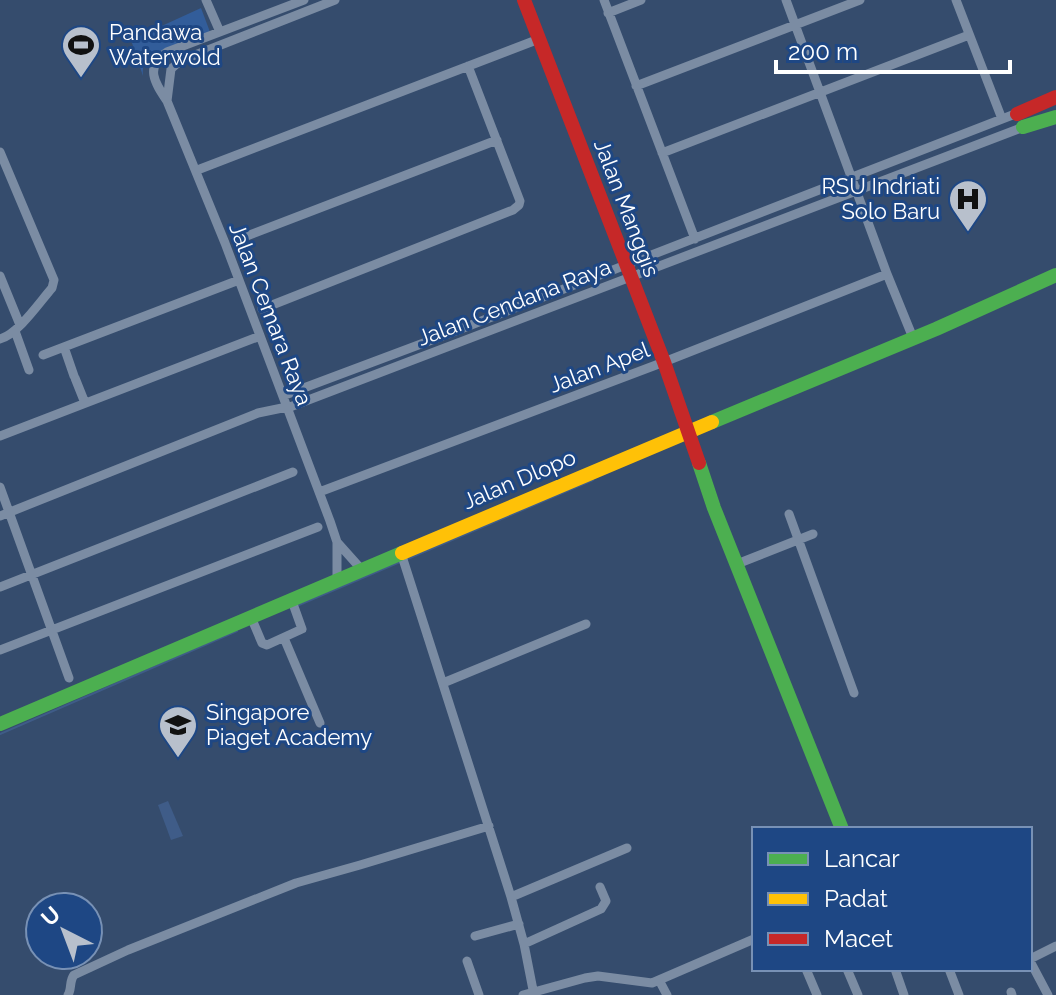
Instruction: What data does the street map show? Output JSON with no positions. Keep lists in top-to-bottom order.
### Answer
{
  "streets": {
    "street": [
      "Jalan Manggis",
      "Jalan Cendana Raya",
      "Jalan Cemara Raya",
      "Jalan Apel",
      "Jalan Dlopo"
    ]
  },
  "crossings": [
    ["Jalan Manggis", "Jalan Cendana Raya"],
    ["Jalan Manggis", "Jalan Apel"],
    ["Jalan Manggis", "Jalan Dlopo"],
    ["Jalan Cendana Raya", "Jalan Cemara Raya"]
  ],
  "places": {
    "sports": ["Pandawa Waterwold"],
    "hospital": ["RSU Indriati Solo Baru"],
    "school or university": ["Singapore Piaget Academy"]
  },
  "legend": ["Lancar", "Padat", "Macet"],
  "scale_bar": "200 m",
  "north": "top left"
}
